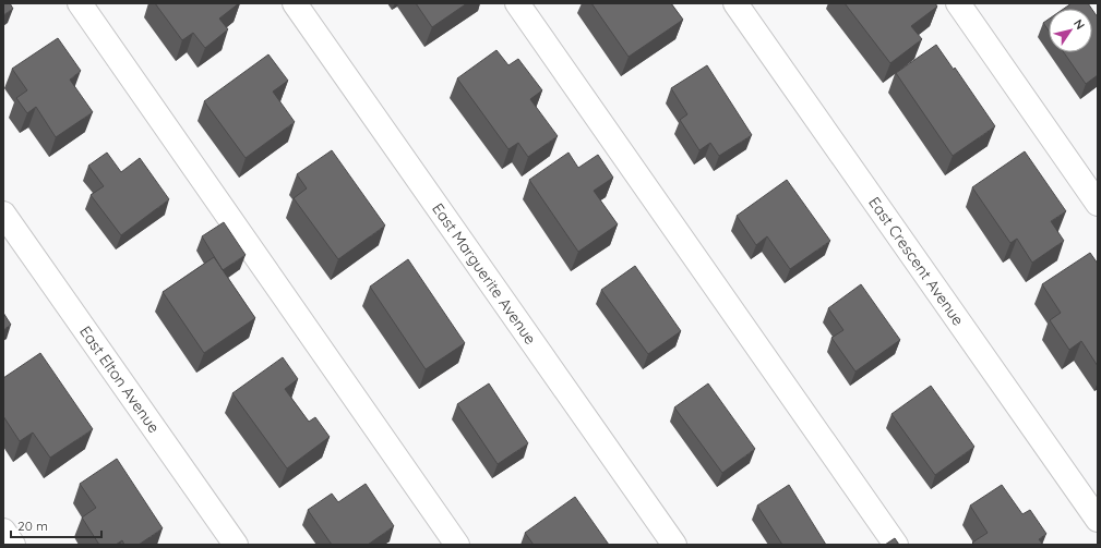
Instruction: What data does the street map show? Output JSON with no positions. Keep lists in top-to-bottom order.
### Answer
{
  "streets": {
    "street": ["East Crescent Avenue", "East Marguerite Avenue", "East Elton Avenue"]
  },
  "scale_bar": "20 m",
  "north": "top right"
}
